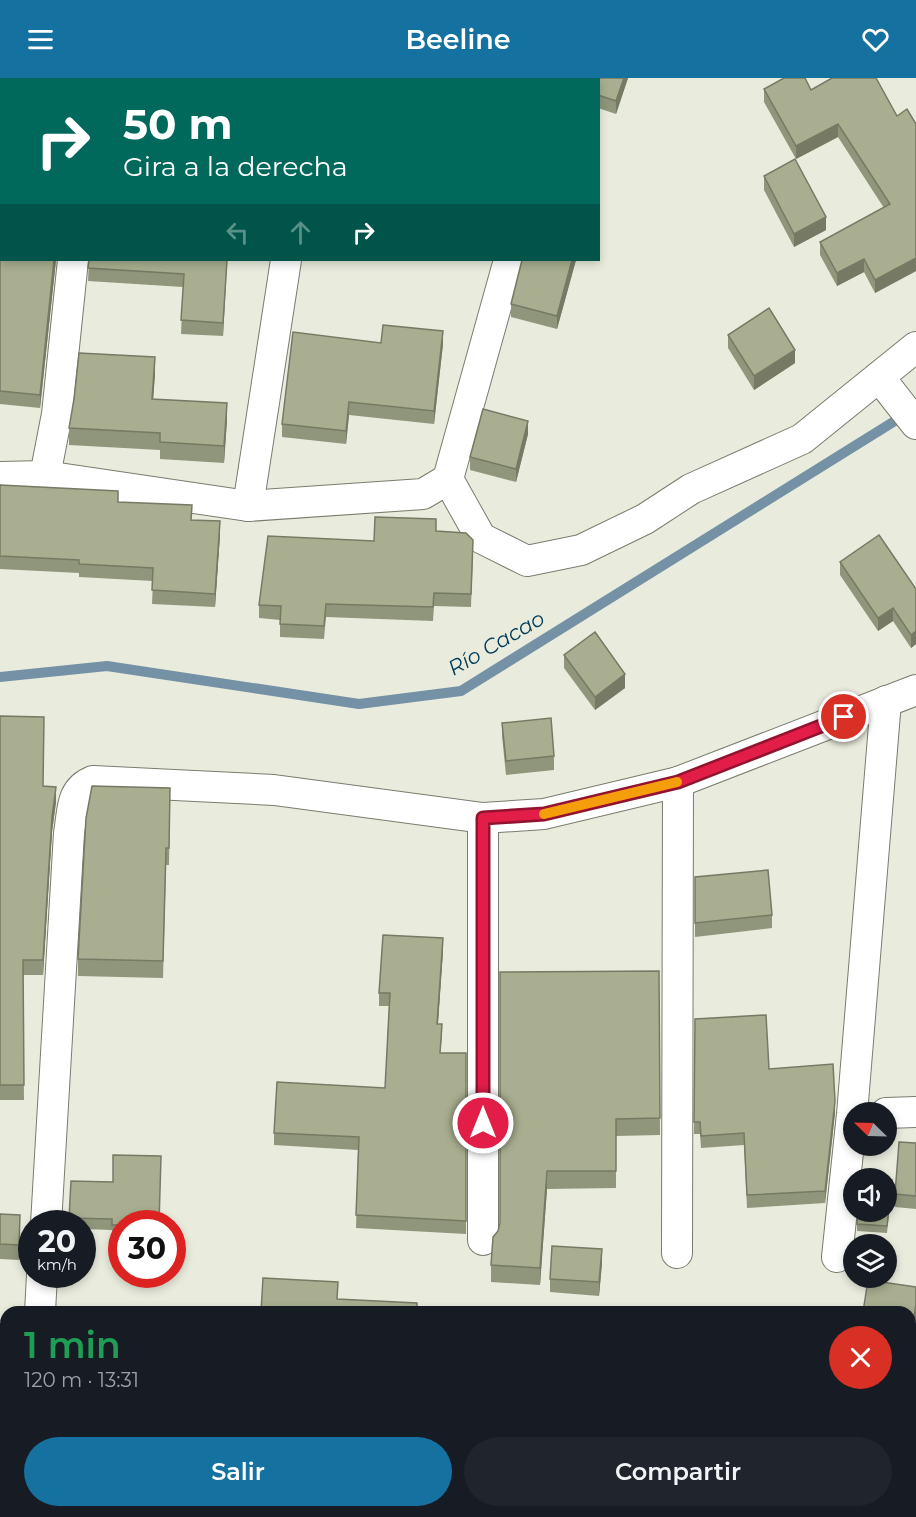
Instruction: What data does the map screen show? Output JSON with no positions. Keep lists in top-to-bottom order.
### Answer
{
  "water": ["Río Cacao"],
  "north": "top left",
  "page": {
    "header": "Beeline",
    "turn": ["50 m", "Gira a la derecha"],
    "speed": "20 km/h",
    "limit": "30",
    "heading": ["1 min", "120 m · 13:31"],
    "buttons": ["Salir", "Compartir"]
  }
}
